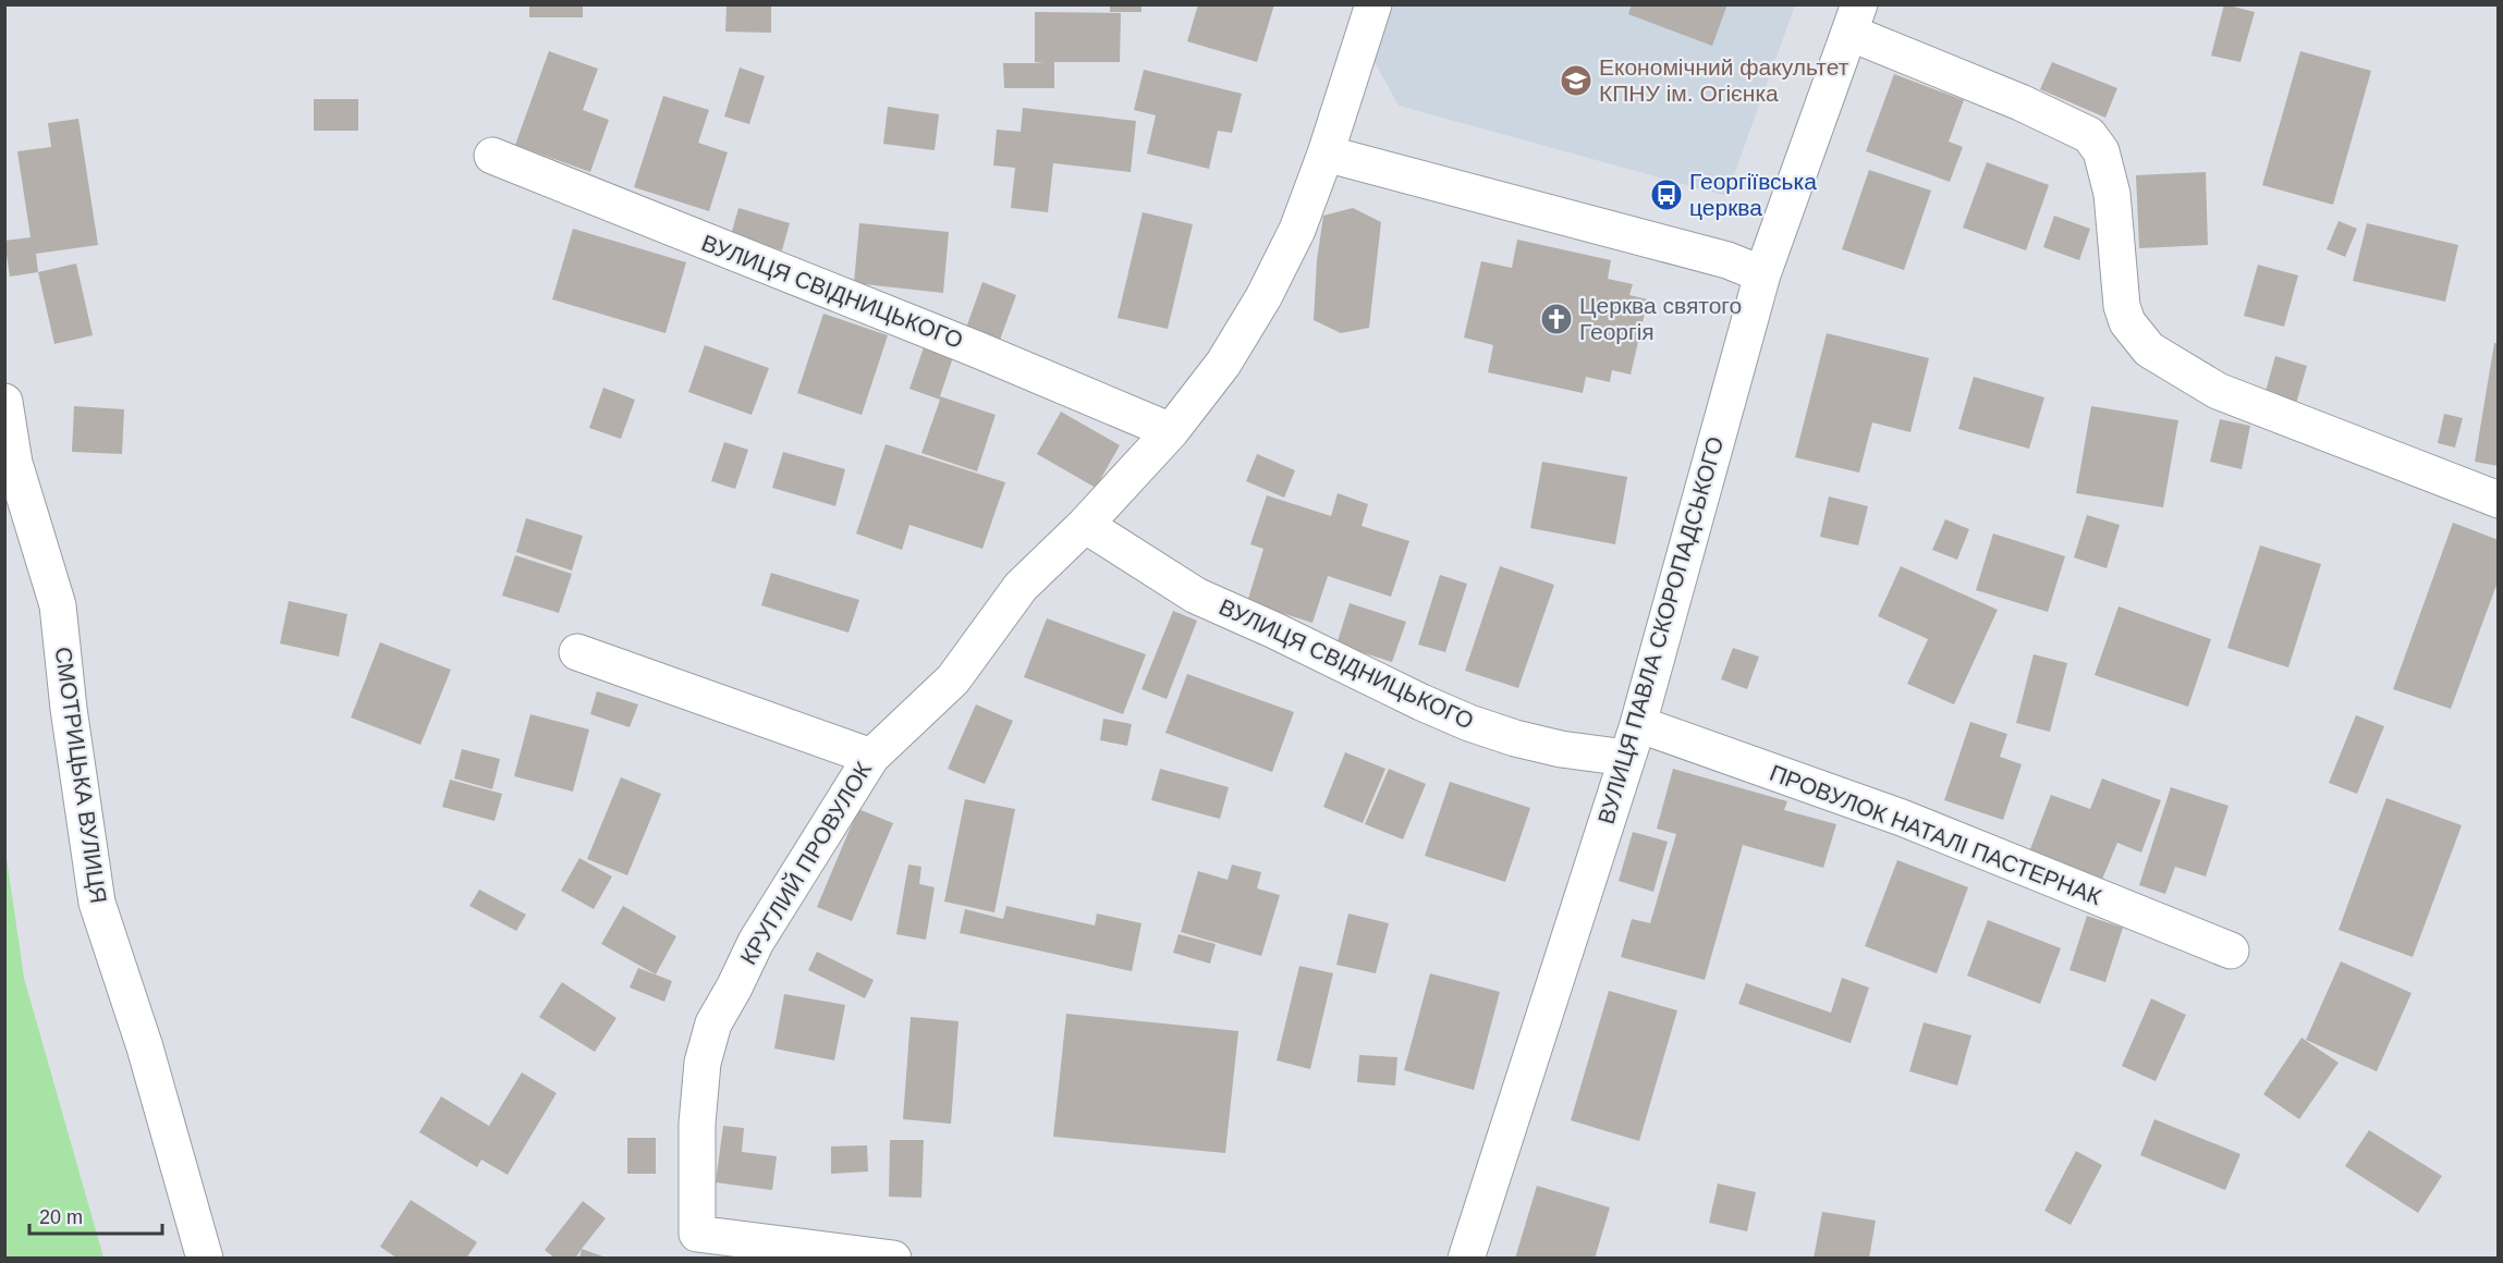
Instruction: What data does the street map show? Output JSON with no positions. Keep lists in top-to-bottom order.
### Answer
{
  "streets": {
    "street": [
      "ВУЛИЦЯ СВІДНИЦЬКОГО",
      "ВУЛИЦЯ ПАВЛА СКОРОПАДСЬКОГО",
      "СМОТРИЦЬКА ВУЛИЦЯ",
      "ПРОВУЛОК НАТАЛІ ПАСТЕРНАК",
      "КРУГЛИЙ ПРОВУЛОК"
    ]
  },
  "crossings": [
    ["ВУЛИЦЯ СВІДНИЦЬКОГО", "ВУЛИЦЯ ПАВЛА СКОРОПАДСЬКОГО"],
    ["ВУЛИЦЯ ПАВЛА СКОРОПАДСЬКОГО", "ПРОВУЛОК НАТАЛІ ПАСТЕРНАК"]
  ],
  "places": {
    "school or university": ["Економічний факультет КПНУ ім. Огієнка"],
    "bus stop": ["Георгіївська церква"],
    "church": ["Церква святого Георгія"]
  },
  "scale_bar": "20 m"
}
